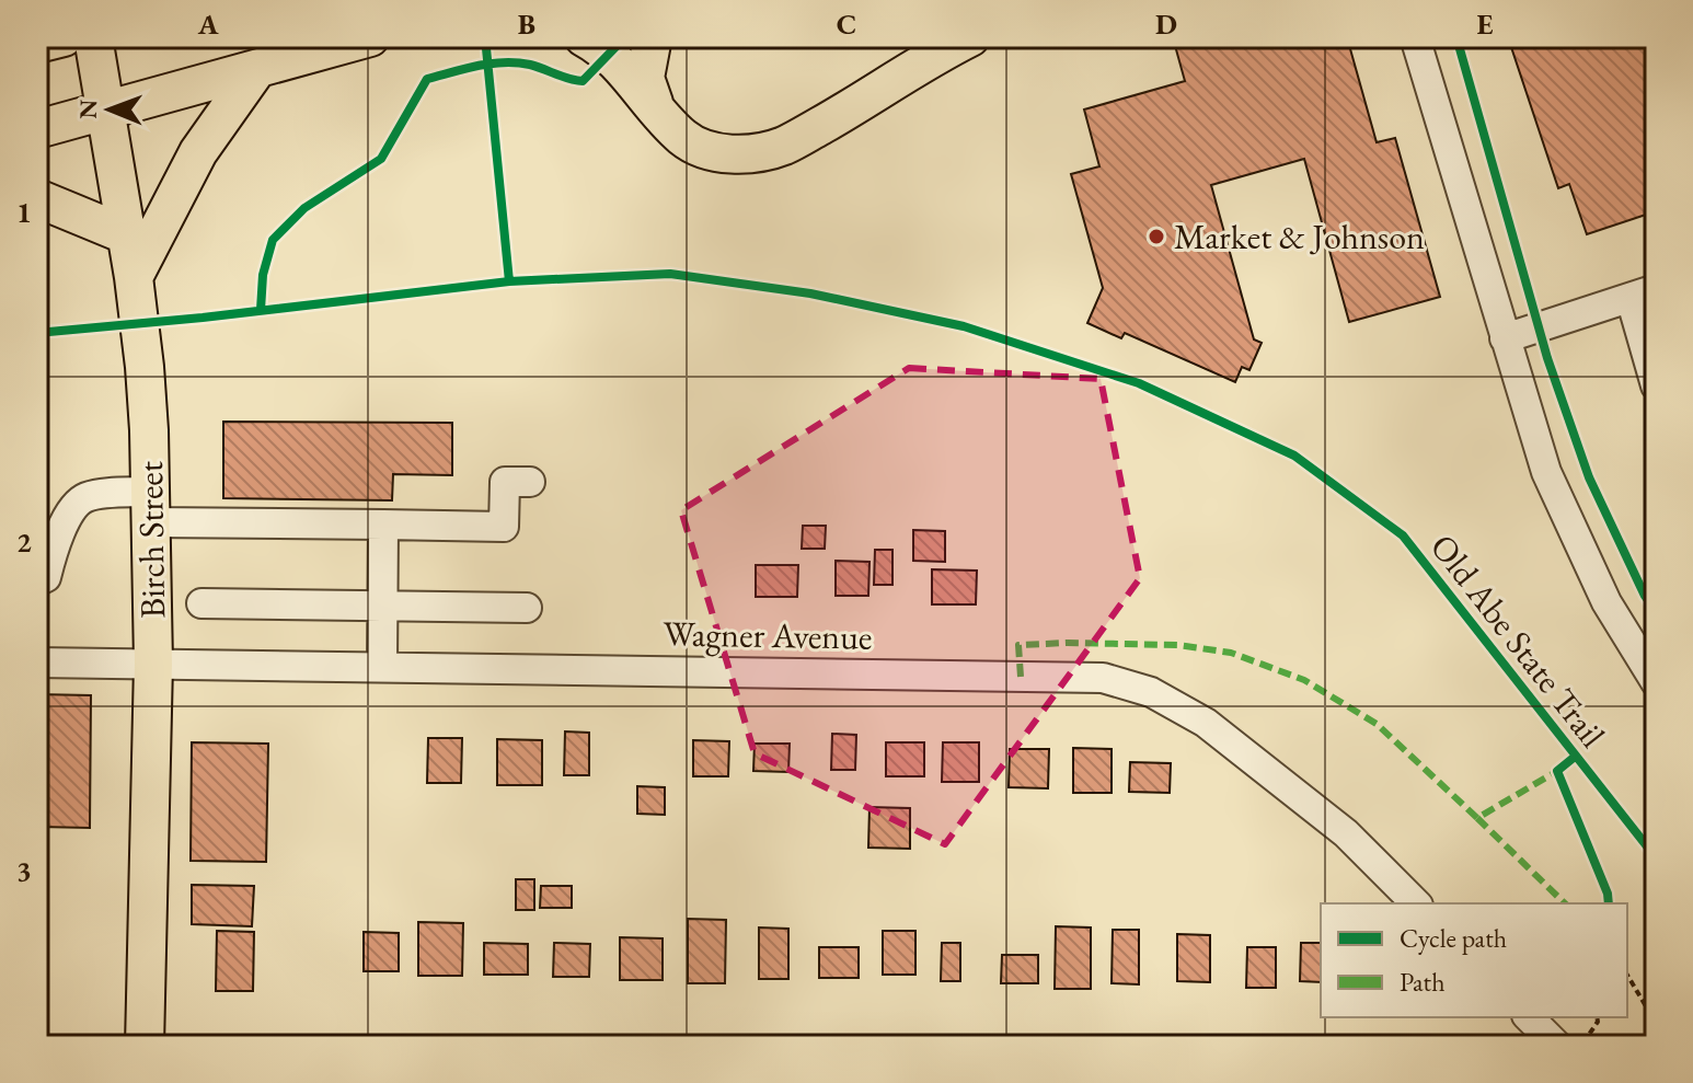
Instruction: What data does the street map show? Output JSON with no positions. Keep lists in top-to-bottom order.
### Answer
{
  "streets": {
    "main road": ["Birch Street"],
    "street": ["Wagner Avenue"],
    "cycle path": ["Old Abe State Trail"]
  },
  "crossings": [
    ["Birch Street", "Wagner Avenue"]
  ],
  "places": ["Market & Johnson"],
  "legend": ["Cycle path", "Path"],
  "north": "left",
  "grid": {
    "columns": [
      "A",
      "B",
      "C",
      "D",
      "E"
    ],
    "rows": ["1", "2", "3"]
  }
}
